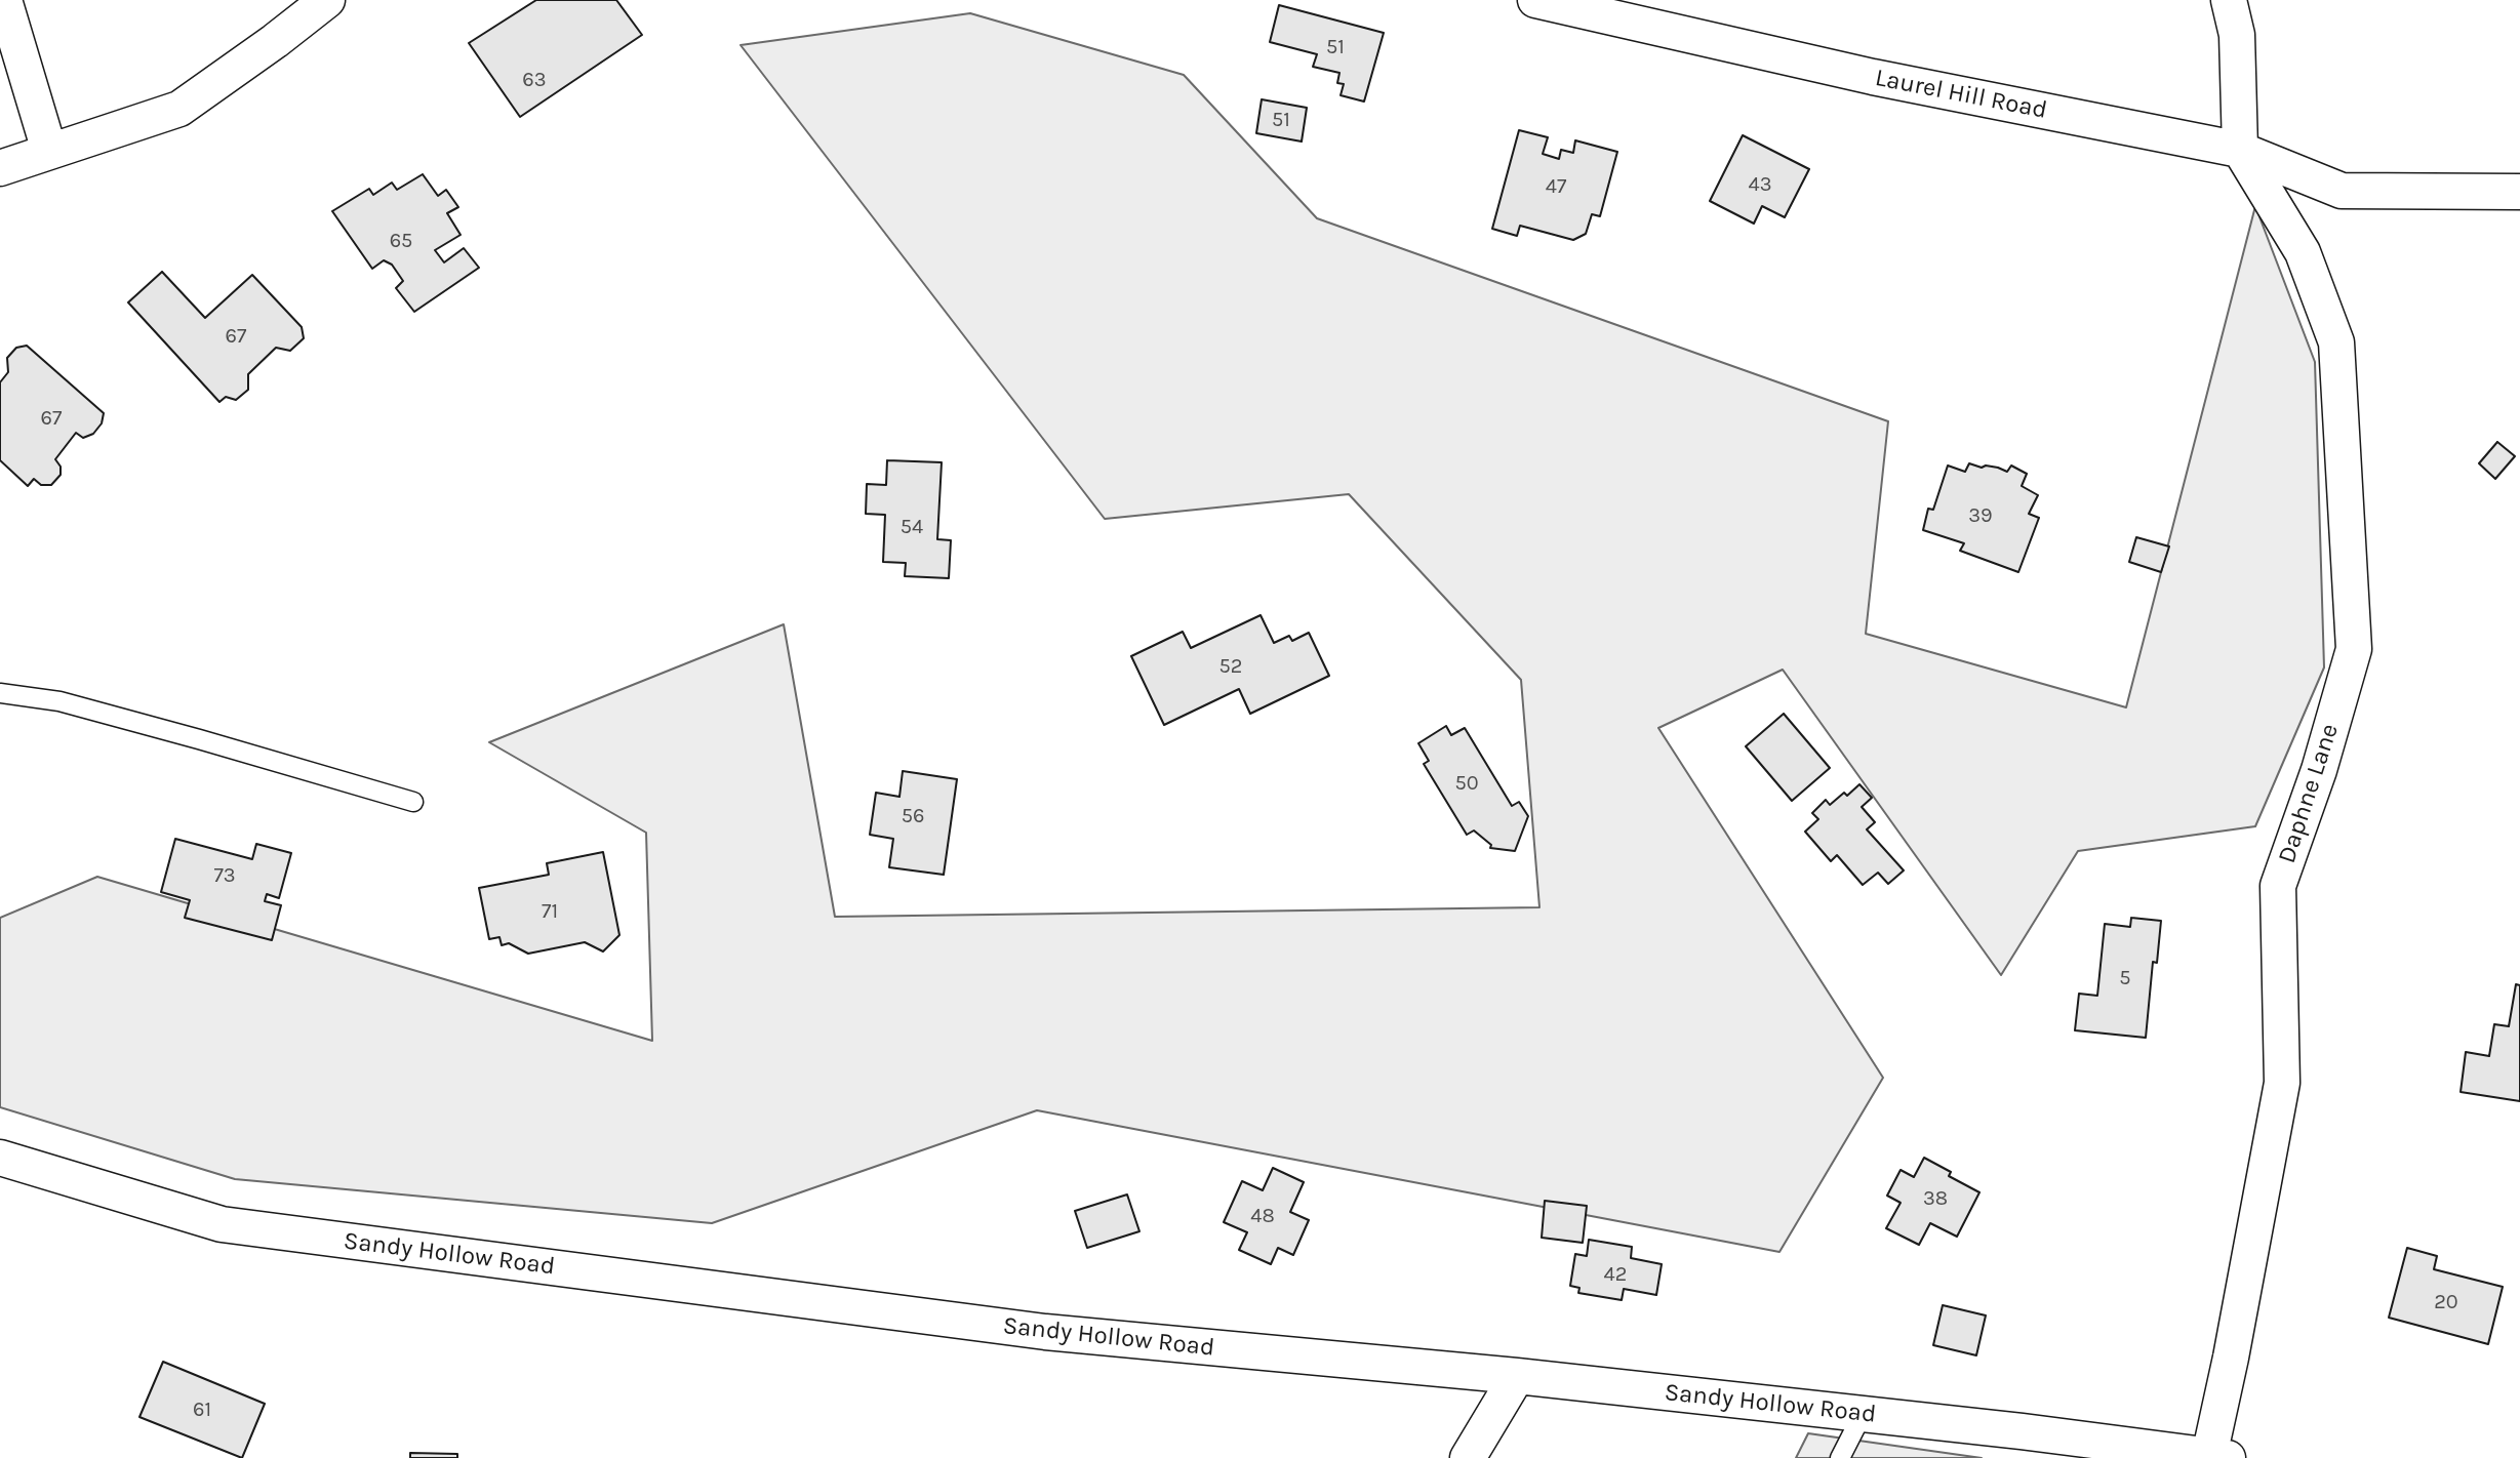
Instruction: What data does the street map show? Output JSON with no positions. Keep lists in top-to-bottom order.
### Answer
{
  "streets": {
    "street": ["Laurel Hill Road", "Daphne Lane", "Sandy Hollow Road"]
  },
  "crossings": [
    ["Laurel Hill Road", "Daphne Lane"],
    ["Daphne Lane", "Sandy Hollow Road"]
  ],
  "house_numbers": [
    "51",
    "63",
    "51",
    "43",
    "47",
    "65",
    "67",
    "67",
    "39",
    "54",
    "52",
    "50",
    "56",
    "73",
    "71",
    "5",
    "38",
    "48",
    "42",
    "20",
    "61"
  ]
}
